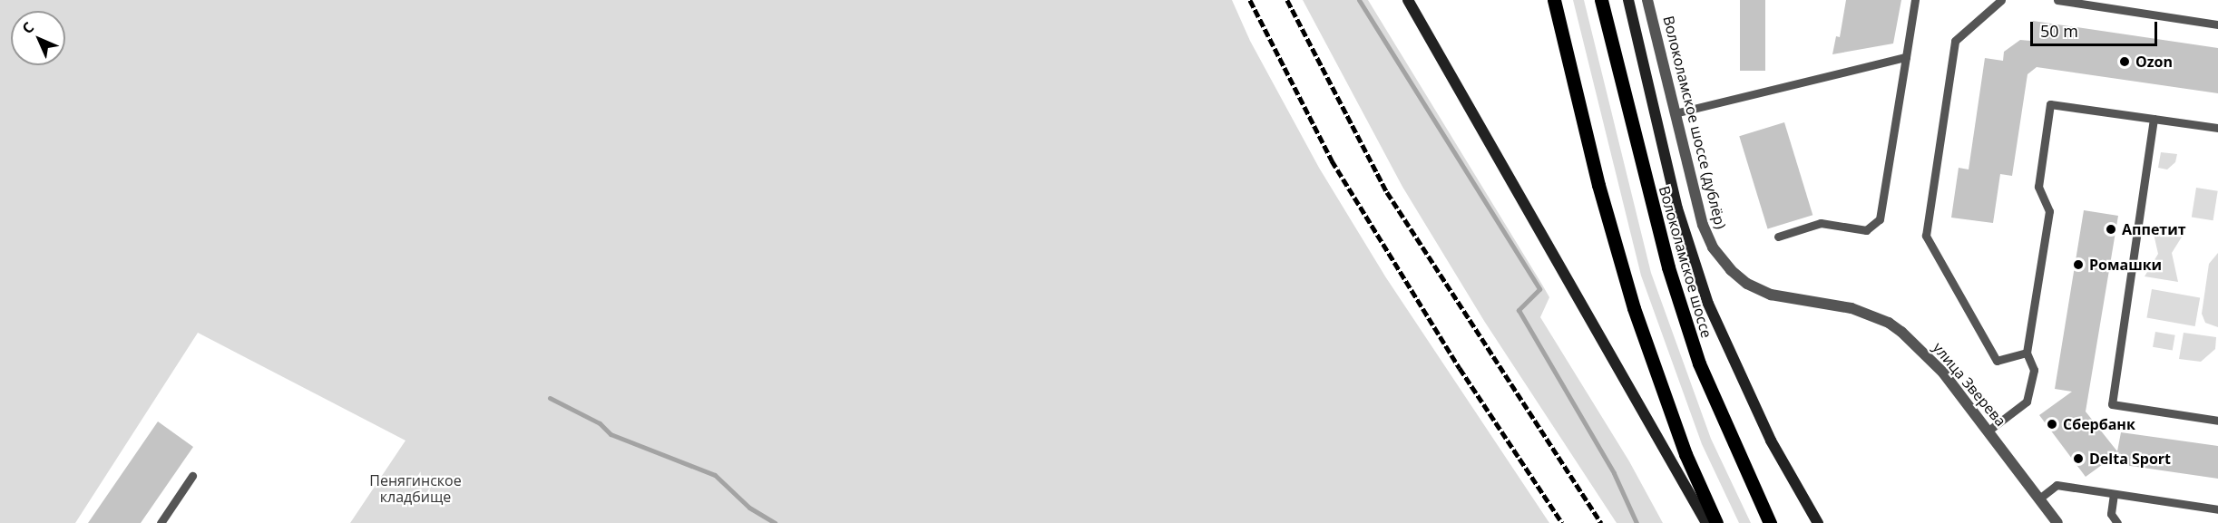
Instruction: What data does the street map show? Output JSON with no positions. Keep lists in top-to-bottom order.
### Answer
{
  "streets": {
    "main road": ["Волоколамское шоссе"],
    "street": ["Волоколамское шоссе (дублёр)", "улица Зверева"]
  },
  "crossings": [
    ["Волоколамское шоссе (дублёр)", "улица Зверева"]
  ],
  "parks": ["Пенягинское кладбище"],
  "places": [
    "Ozon",
    "Аппетит",
    "Ромашки",
    "Сбербанк",
    "Delta Sport"
  ],
  "scale_bar": "50 m",
  "north": "top left"
}
